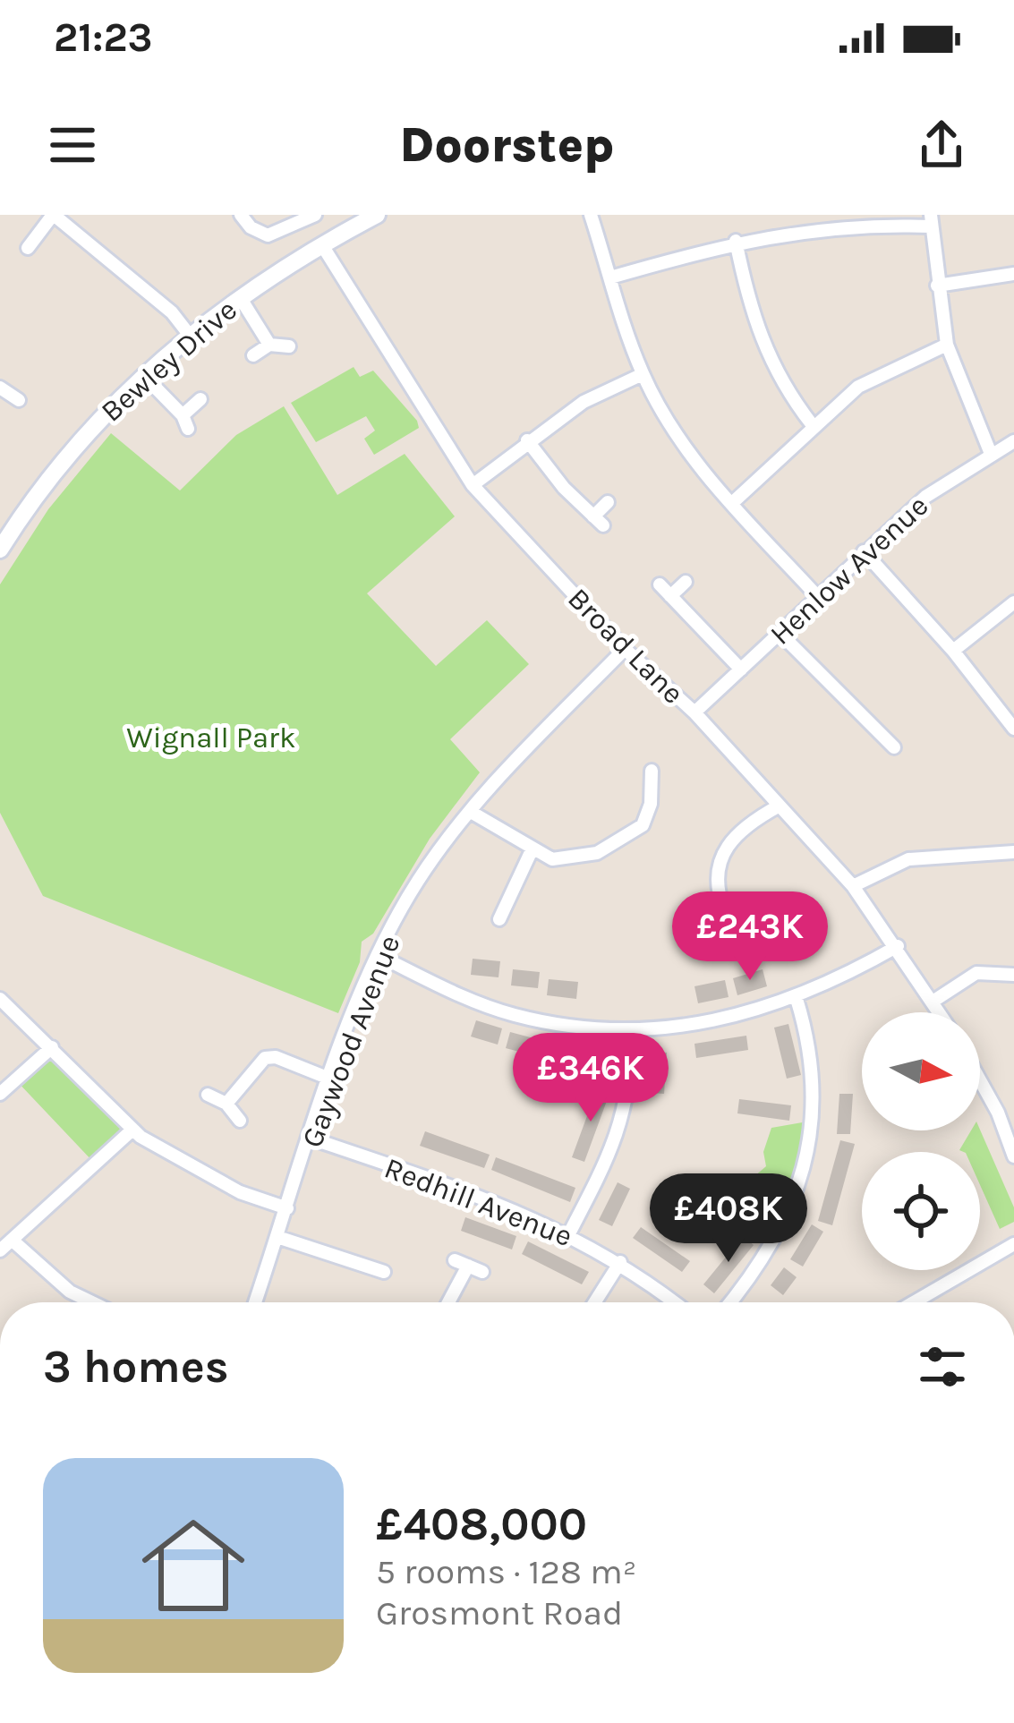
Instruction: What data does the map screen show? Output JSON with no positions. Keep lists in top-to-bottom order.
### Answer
{
  "streets": {
    "street": [
      "Bewley Drive",
      "Henlow Avenue",
      "Broad Lane",
      "Gaywood Avenue",
      "Redhill Avenue"
    ]
  },
  "crossings": [
    ["Bewley Drive", "Broad Lane"],
    ["Henlow Avenue", "Broad Lane"],
    ["Broad Lane", "Gaywood Avenue"],
    ["Gaywood Avenue", "Redhill Avenue"]
  ],
  "parks": ["Wignall Park"],
  "north": "right",
  "page": {
    "status": "21:23",
    "header": "Doorstep",
    "price": ["£243K", "£346K", "£408K"],
    "heading": "3 homes",
    "list": [
      {
        "name": "£408,000",
        "note": "5 rooms · 128 m² · Grosmont Road"
      }
    ]
  }
}
